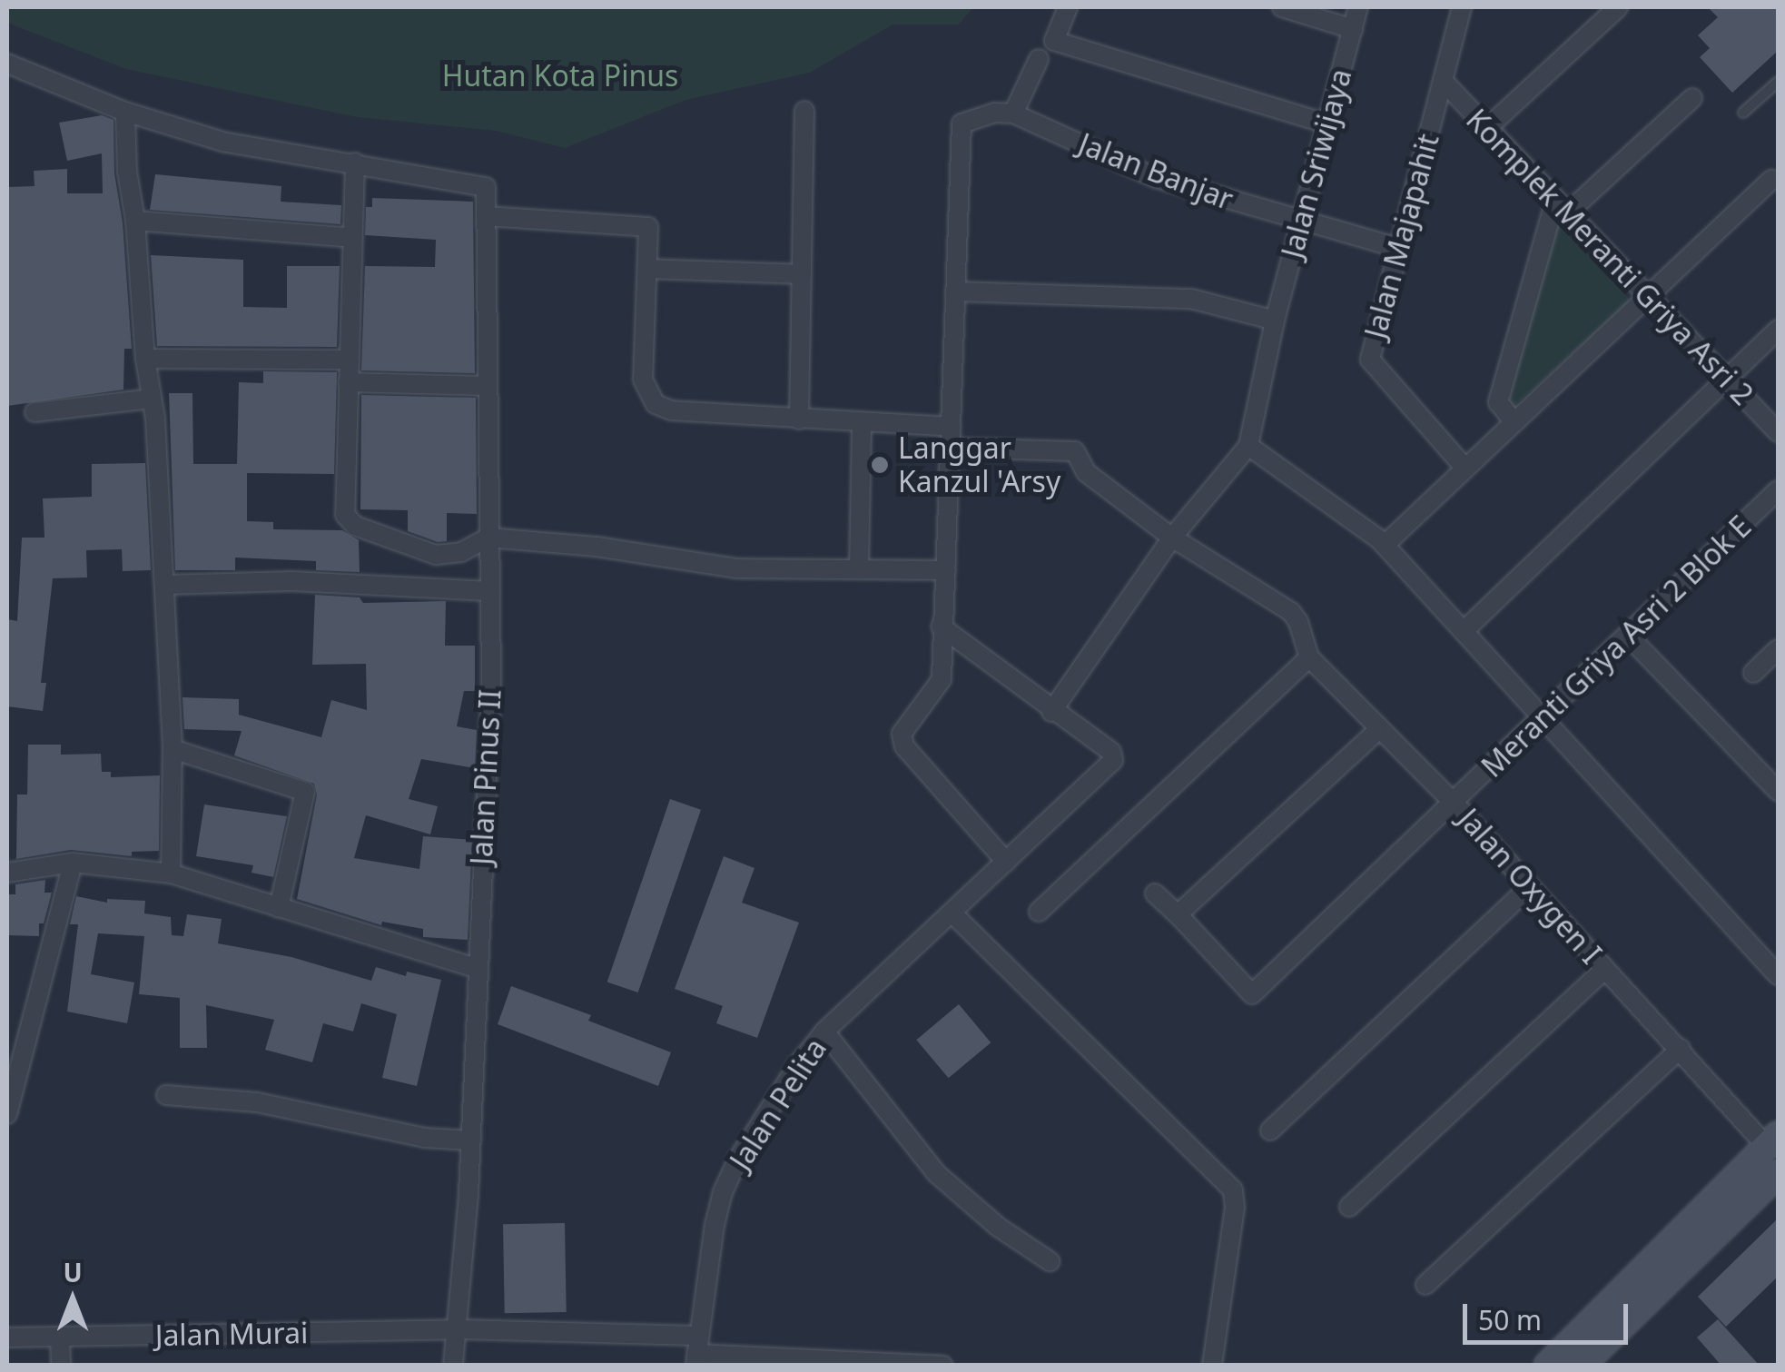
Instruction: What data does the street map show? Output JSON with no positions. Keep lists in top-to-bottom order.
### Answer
{
  "streets": {
    "street": [
      "Jalan Sriwijaya",
      "Jalan Banjar",
      "Jalan Majapahit",
      "Komplek Meranti Griya Asri 2",
      "Meranti Griya Asri 2 Blok E",
      "Jalan Pinus II",
      "Jalan Oxygen I",
      "Jalan Pelita",
      "Jalan Murai"
    ]
  },
  "crossings": [
    ["Jalan Sriwijaya", "Jalan Banjar"],
    ["Jalan Banjar", "Jalan Majapahit"],
    ["Jalan Majapahit", "Komplek Meranti Griya Asri 2"],
    ["Meranti Griya Asri 2 Blok E", "Jalan Oxygen I"],
    ["Jalan Pinus II", "Jalan Murai"],
    ["Jalan Pelita", "Jalan Murai"]
  ],
  "parks": ["Hutan Kota Pinus"],
  "places": ["Langgar Kanzul 'Arsy"],
  "scale_bar": "50 m",
  "north": "top"
}
